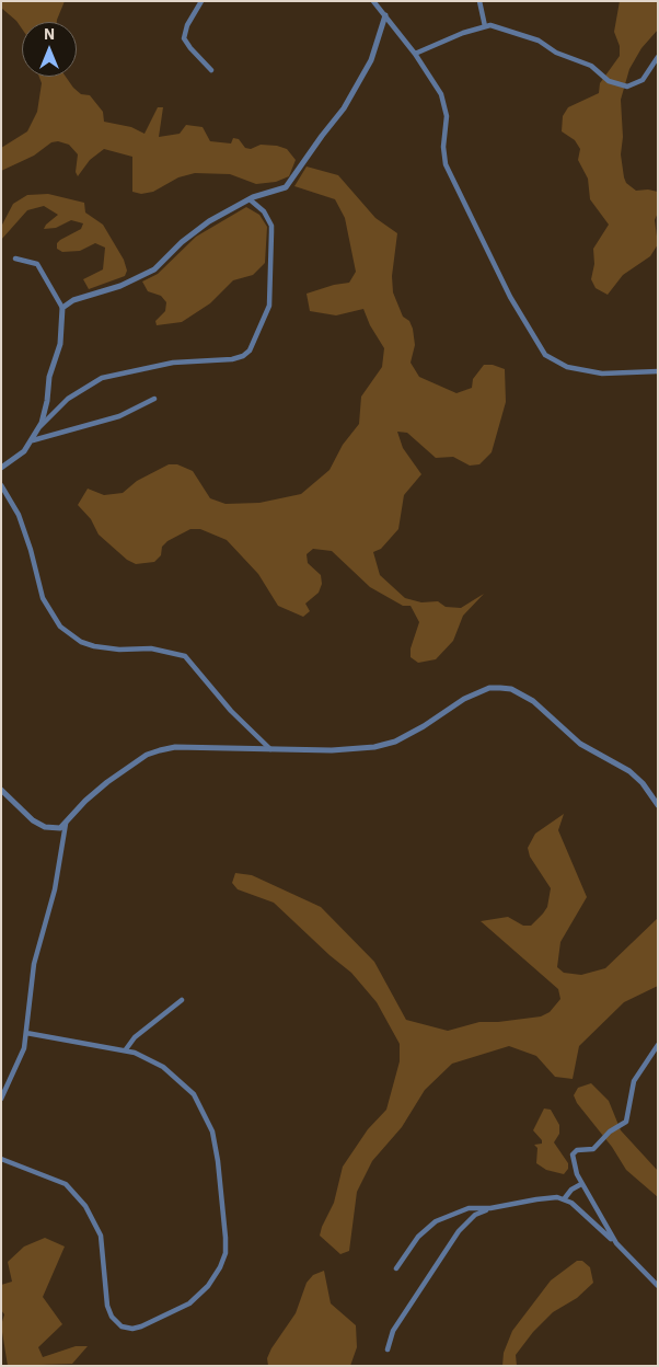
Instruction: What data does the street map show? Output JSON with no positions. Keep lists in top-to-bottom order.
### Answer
{
  "north": "top"
}
